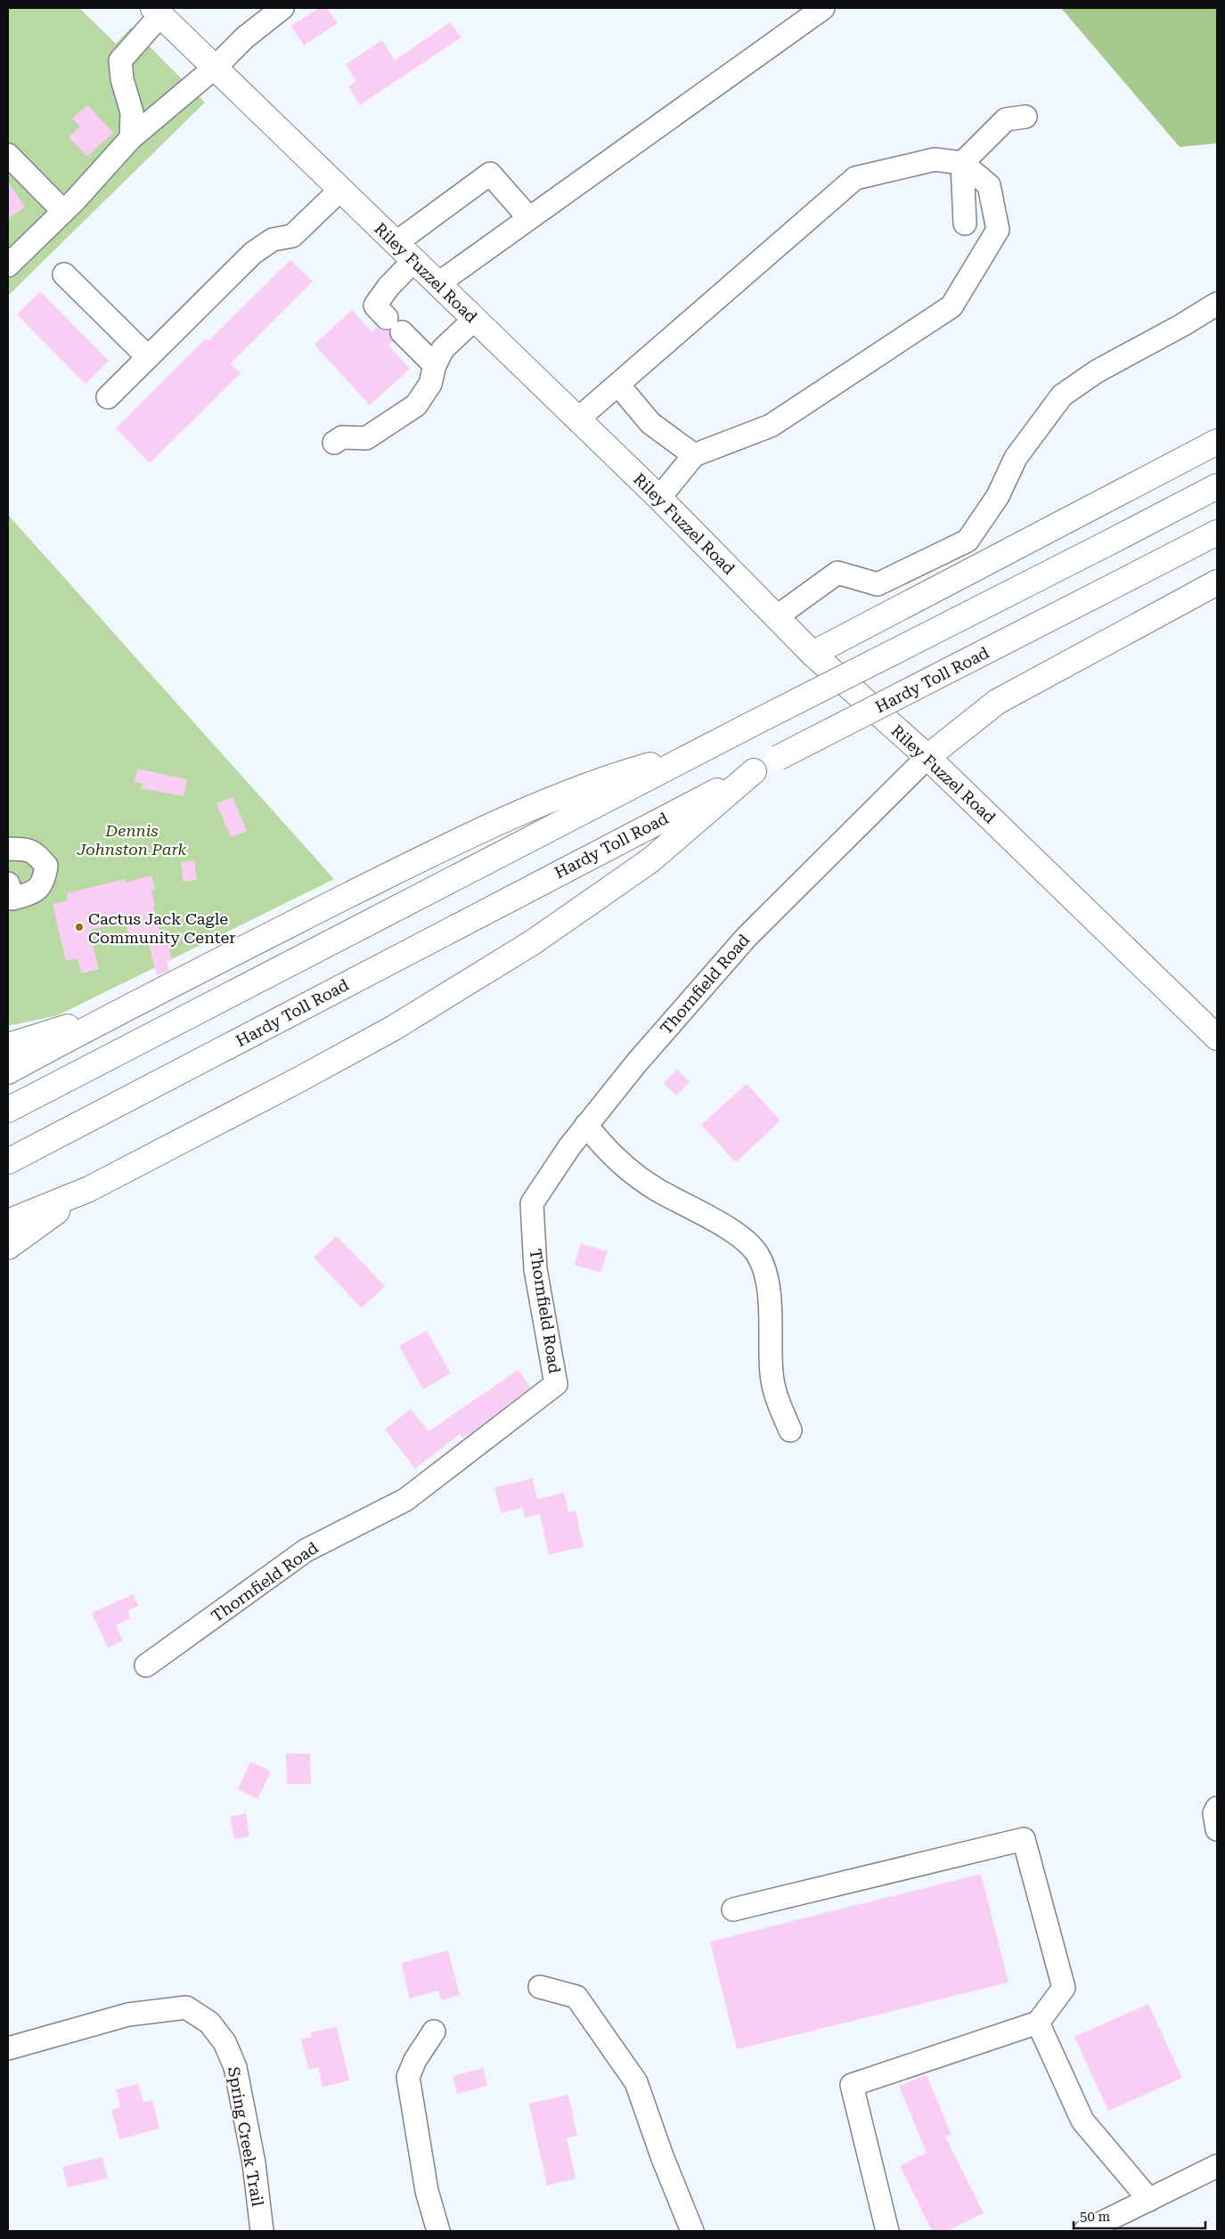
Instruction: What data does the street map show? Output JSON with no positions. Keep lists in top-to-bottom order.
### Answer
{
  "streets": {
    "main road": ["Riley Fuzzel Road", "Hardy Toll Road"],
    "street": ["Thornfield Road", "Spring Creek Trail"]
  },
  "crossings": [
    ["Riley Fuzzel Road", "Thornfield Road"]
  ],
  "parks": ["Dennis Johnston Park"],
  "places": ["Cactus Jack Cagle Community Center"],
  "scale_bar": "50 m"
}
